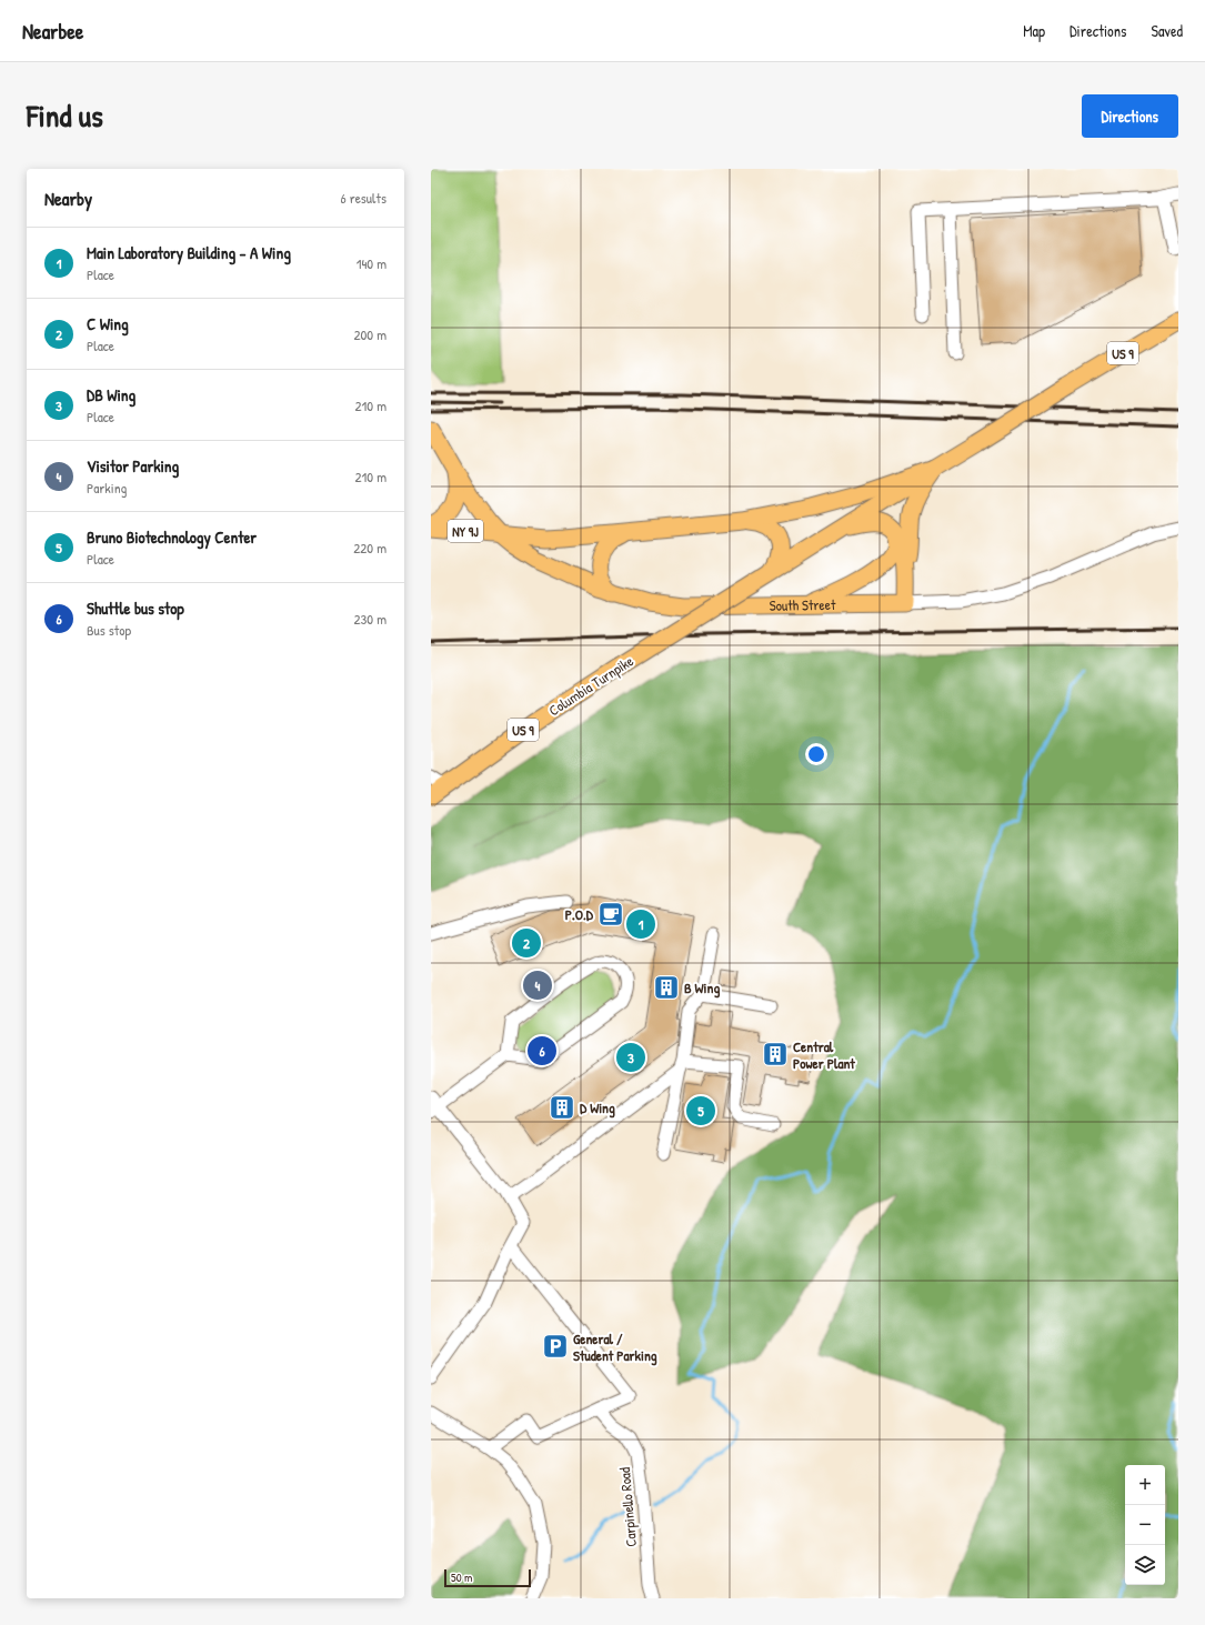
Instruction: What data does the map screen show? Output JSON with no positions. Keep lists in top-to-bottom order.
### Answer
{
  "streets": {
    "main road": [
      "US 9",
      "NY 9J",
      "South Street",
      "Columbia Turnpike"
    ],
    "street": ["Carpinello Road"]
  },
  "crossings": [
    ["US 9", "Columbia Turnpike"],
    ["NY 9J", "South Street"]
  ],
  "places": {
    "cafe": ["P.O.D"],
    "building": ["B Wing", "Central Power Plant", "D Wing"],
    "parking": ["General / Student Parking"]
  },
  "scale_bar": "50 m",
  "page": {
    "header": "Nearbee",
    "nav": ["Map", "Directions", "Saved"],
    "title": "Find us",
    "buttons": "Directions",
    "heading": ["Nearby", "6 results"],
    "list": [
      {
        "mark": "1",
        "name": "Main Laboratory Building - A Wing",
        "note": "Place",
        "value": "140 m"
      },
      {
        "mark": "2",
        "name": "C Wing",
        "note": "Place",
        "value": "200 m"
      },
      {
        "mark": "3",
        "name": "DB Wing",
        "note": "Place",
        "value": "210 m"
      },
      {
        "mark": "4",
        "name": "Visitor Parking",
        "note": "Parking",
        "value": "210 m"
      },
      {
        "mark": "5",
        "name": "Bruno Biotechnology Center",
        "note": "Place",
        "value": "220 m"
      },
      {
        "mark": "6",
        "name": "Shuttle bus stop",
        "note": "Bus stop",
        "value": "230 m"
      }
    ],
    "pins": [
      "1",
      "2",
      "4",
      "6",
      "3",
      "5"
    ],
    "map_buttons": ["+", "−"],
    "scale": "50 m"
  }
}
